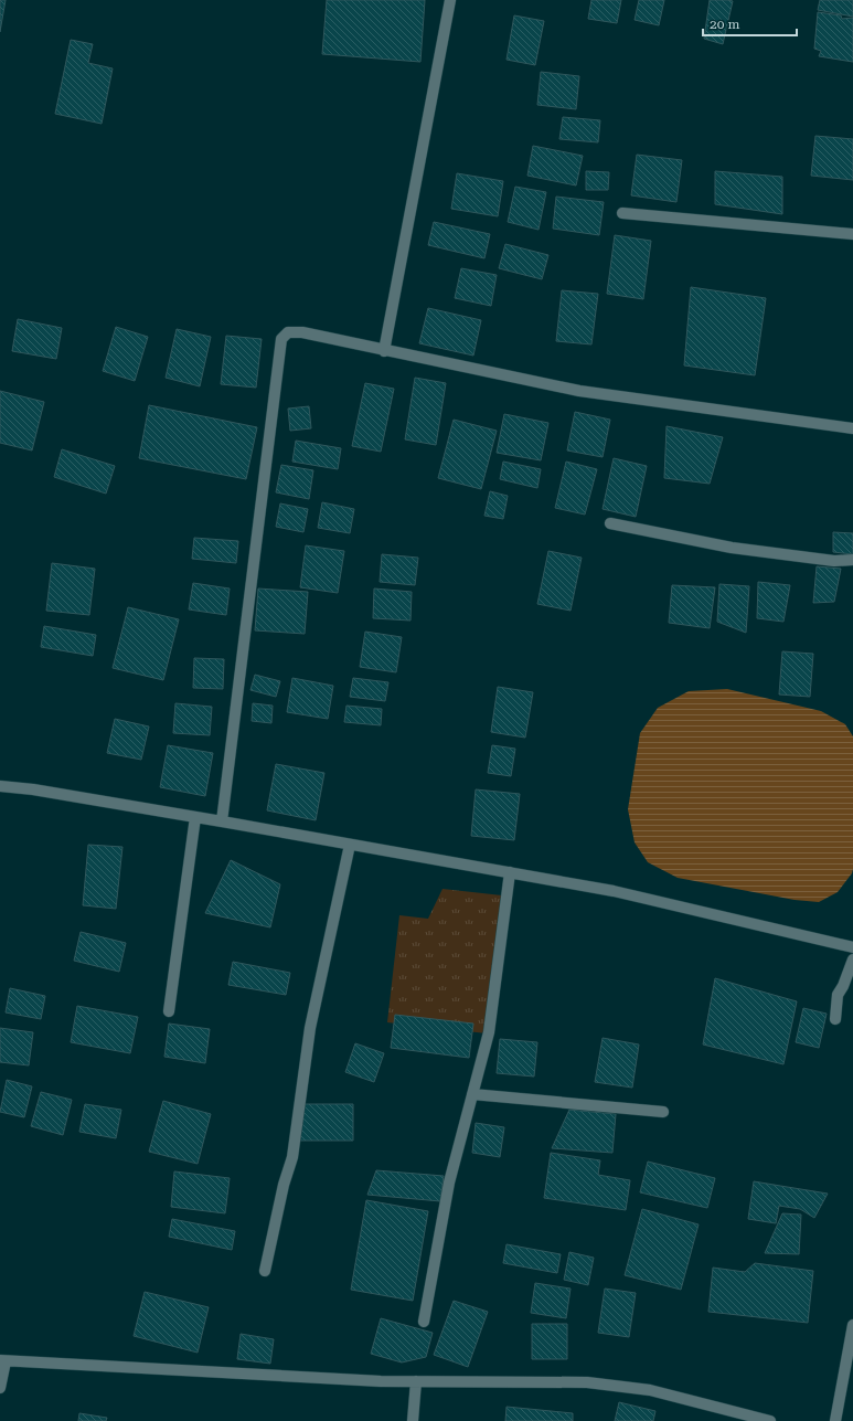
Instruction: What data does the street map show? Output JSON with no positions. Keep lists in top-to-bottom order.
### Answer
{
  "scale_bar": "20 m"
}
